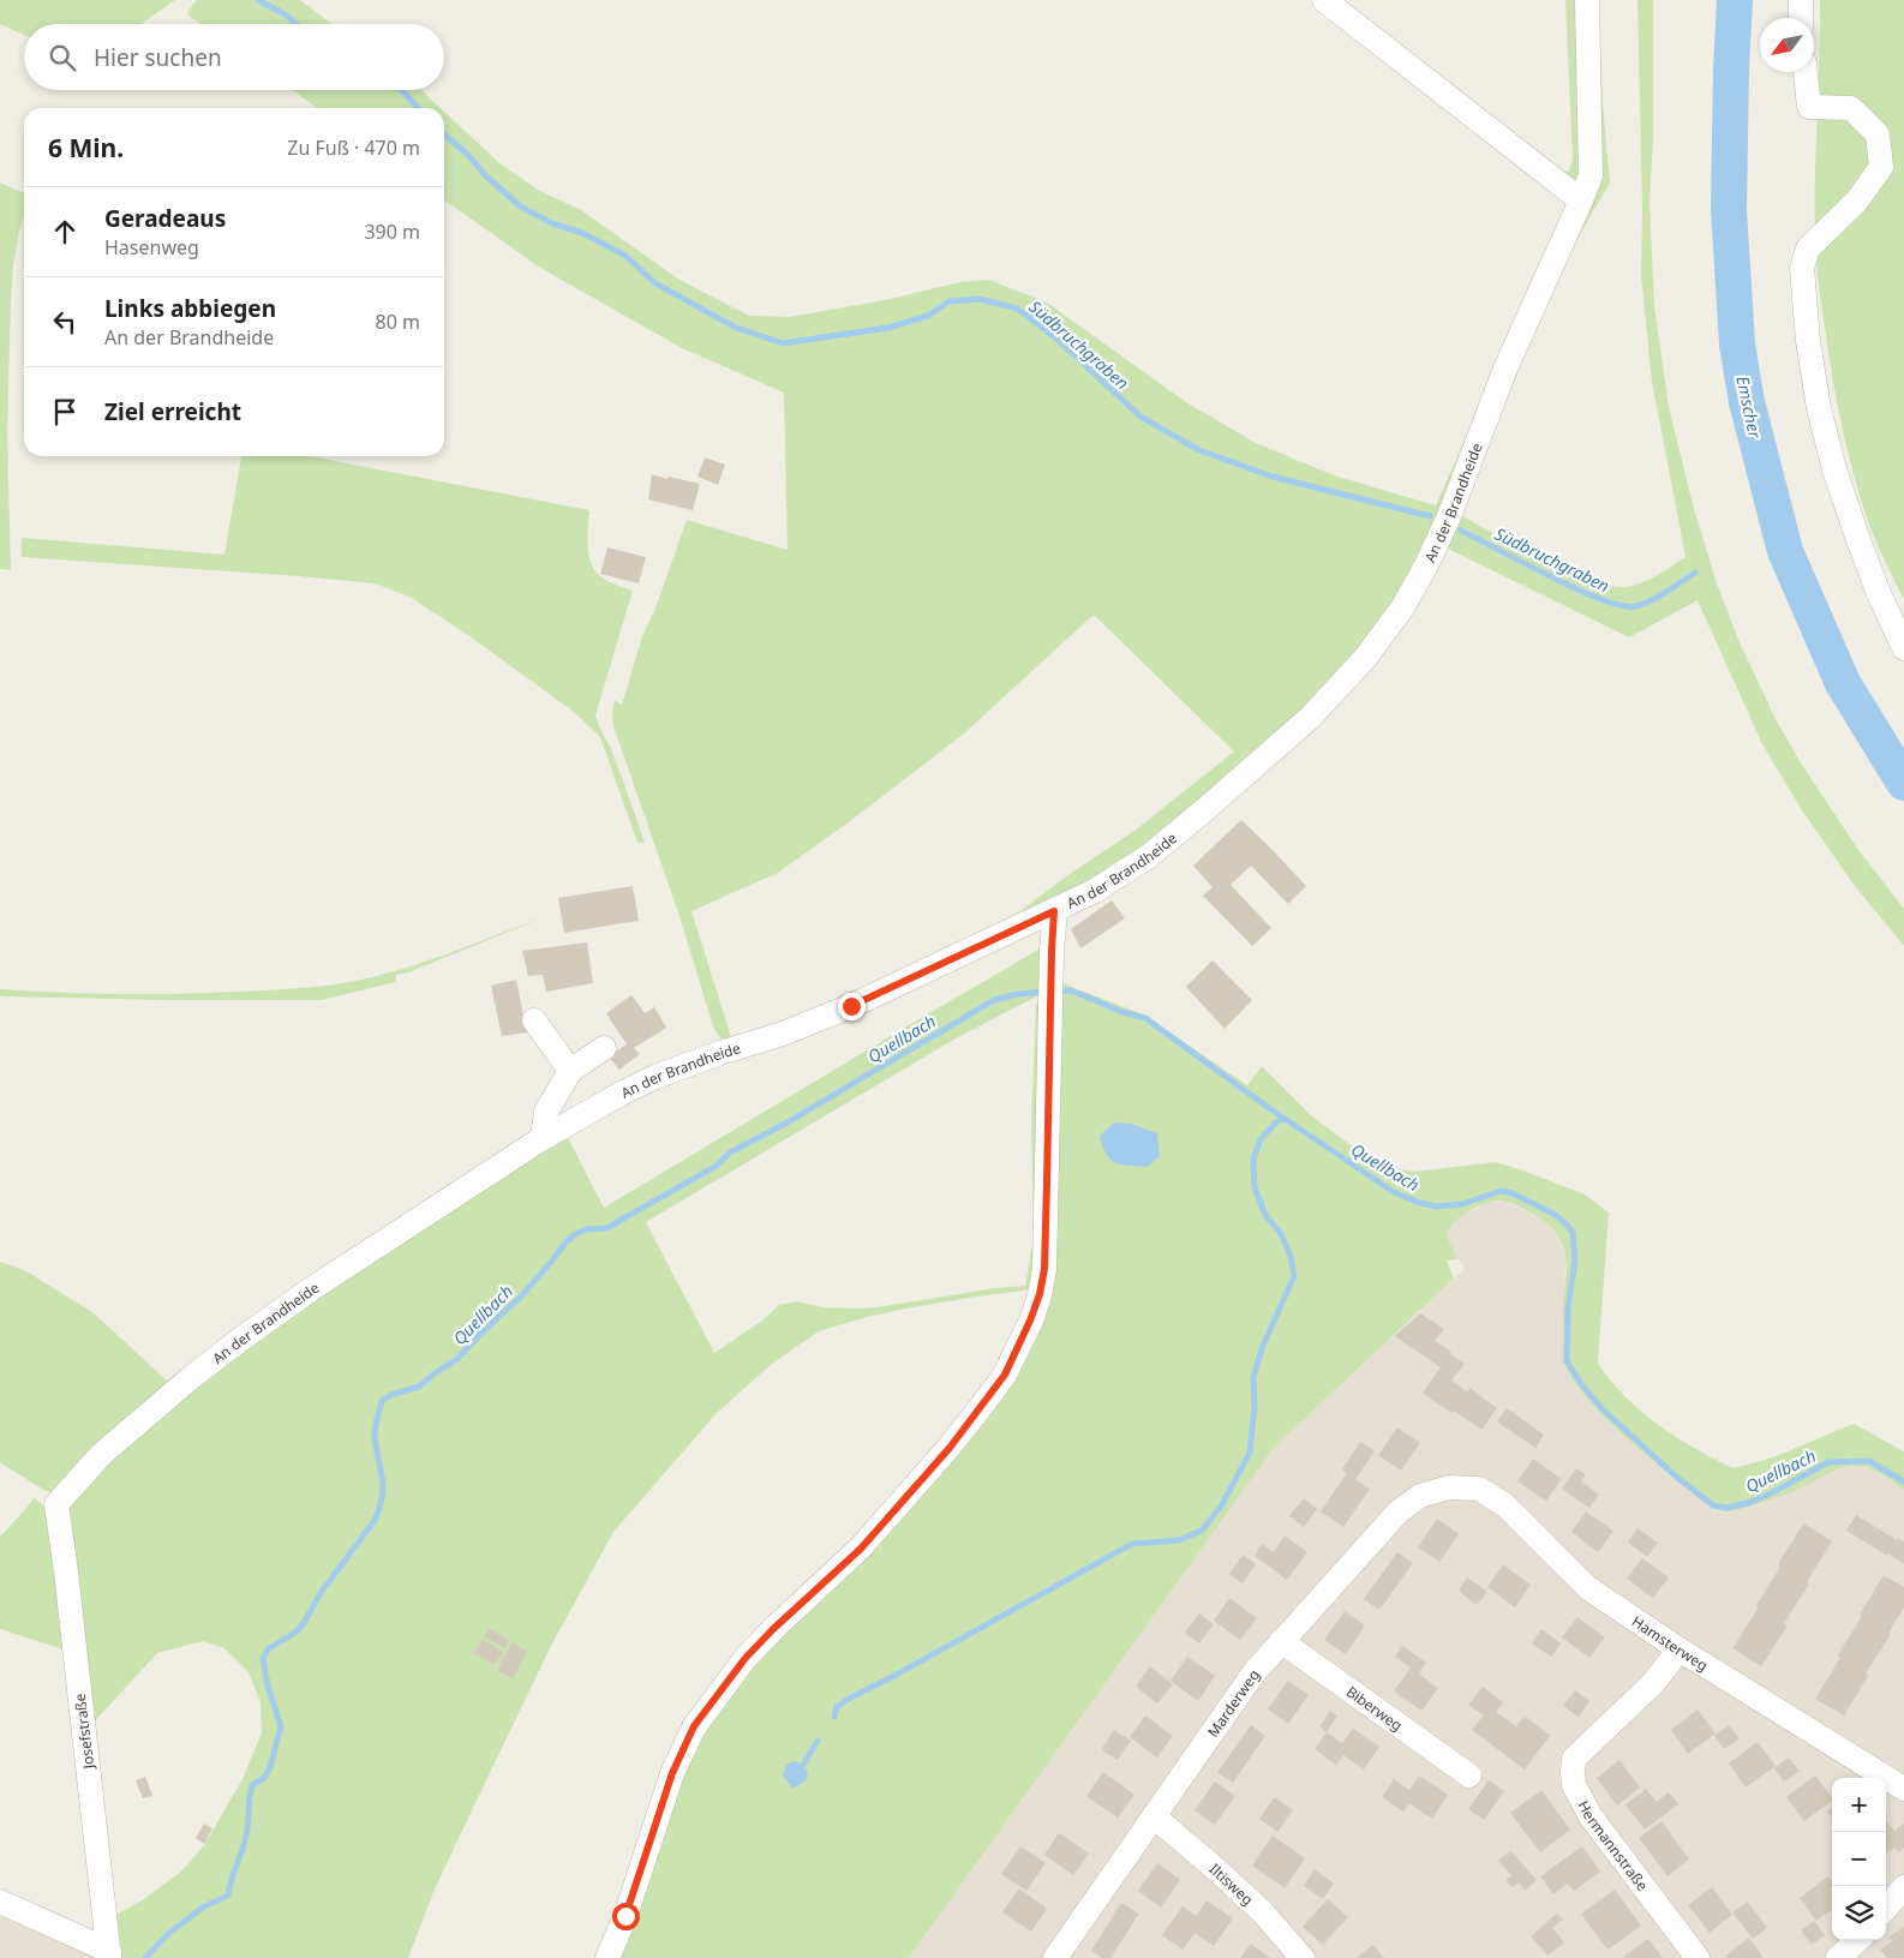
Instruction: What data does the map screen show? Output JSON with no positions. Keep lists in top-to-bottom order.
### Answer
{
  "streets": {
    "street": [
      "An der Brandheide",
      "Hamsterweg",
      "Marderweg",
      "Biberweg",
      "Josefstraße",
      "Hermannstraße",
      "Iltisweg"
    ]
  },
  "crossings": [
    ["An der Brandheide", "Josefstraße"],
    ["Hamsterweg", "Marderweg"],
    ["Hamsterweg", "Hermannstraße"],
    ["Marderweg", "Biberweg"],
    ["Marderweg", "Iltisweg"]
  ],
  "water": ["Südbruchgraben", "Emscher", "Quellbach"],
  "north": "bottom left",
  "page": {
    "search": "Hier suchen",
    "heading": ["6 Min.", "Zu Fuß · 470 m"],
    "list": [
      ["Geradeaus", "Hasenweg", "390 m"],
      ["Links abbiegen", "An der Brandheide", "80 m"],
      "Ziel erreicht"
    ],
    "map_buttons": ["+", "−"]
  }
}
